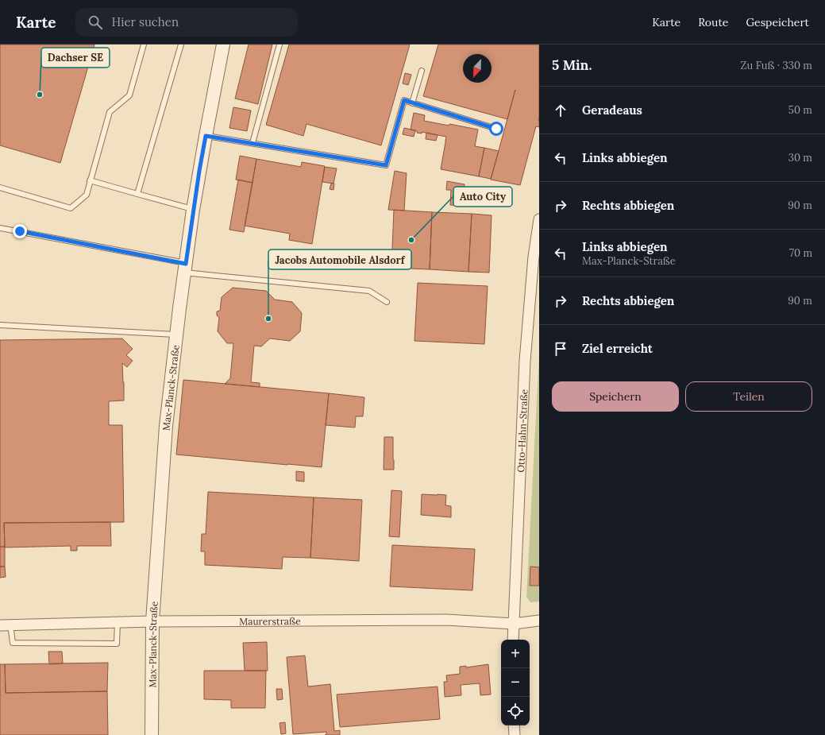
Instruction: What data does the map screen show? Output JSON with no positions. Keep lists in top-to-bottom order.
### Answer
{
  "streets": {
    "street": ["Max-Planck-Straße", "Otto-Hahn-Straße", "Maurerstraße"]
  },
  "crossings": [
    ["Max-Planck-Straße", "Maurerstraße"],
    ["Otto-Hahn-Straße", "Maurerstraße"]
  ],
  "places": ["Dachser SE", "Auto City", "Jacobs Automobile Alsdorf"],
  "north": "bottom left",
  "page": {
    "header": "Karte",
    "search": "Hier suchen",
    "nav": ["Karte", "Route", "Gespeichert"],
    "heading": ["5 Min.", "Zu Fuß · 330 m"],
    "list": [
      ["Geradeaus", "50 m"],
      ["Links abbiegen", "30 m"],
      ["Rechts abbiegen", "90 m"],
      ["Links abbiegen", "Max-Planck-Straße", "70 m"],
      ["Rechts abbiegen", "90 m"],
      "Ziel erreicht"
    ],
    "buttons": ["Speichern", "Teilen"],
    "map_buttons": ["+", "−"]
  }
}
